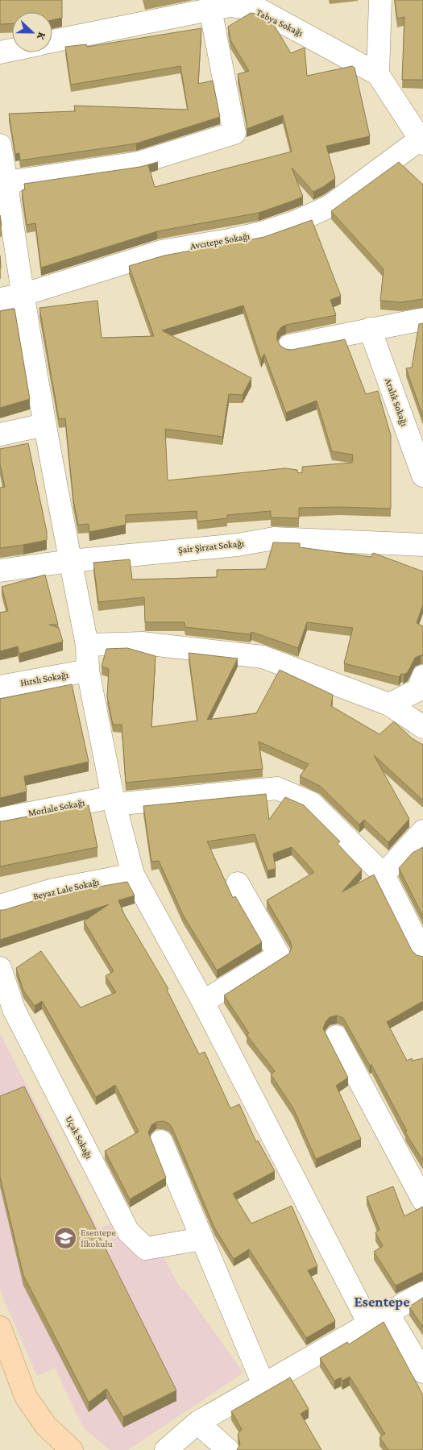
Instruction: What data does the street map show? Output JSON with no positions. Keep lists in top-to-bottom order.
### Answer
{
  "streets": {
    "street": [
      "Tabya Sokağı",
      "Avcıtepe Sokağı",
      "Aralık Sokağı",
      "Şair Şirzat Sokağı",
      "Hırslı Sokağı",
      "Morlale Sokağı",
      "Beyaz Lale Sokağı",
      "Uçak Sokağı"
    ]
  },
  "crossings": [
    ["Tabya Sokağı", "Avcıtepe Sokağı"]
  ],
  "districts": ["Esentepe"],
  "places": {
    "school or university": ["Esentepe İlkokulu"]
  },
  "north": "right"
}
